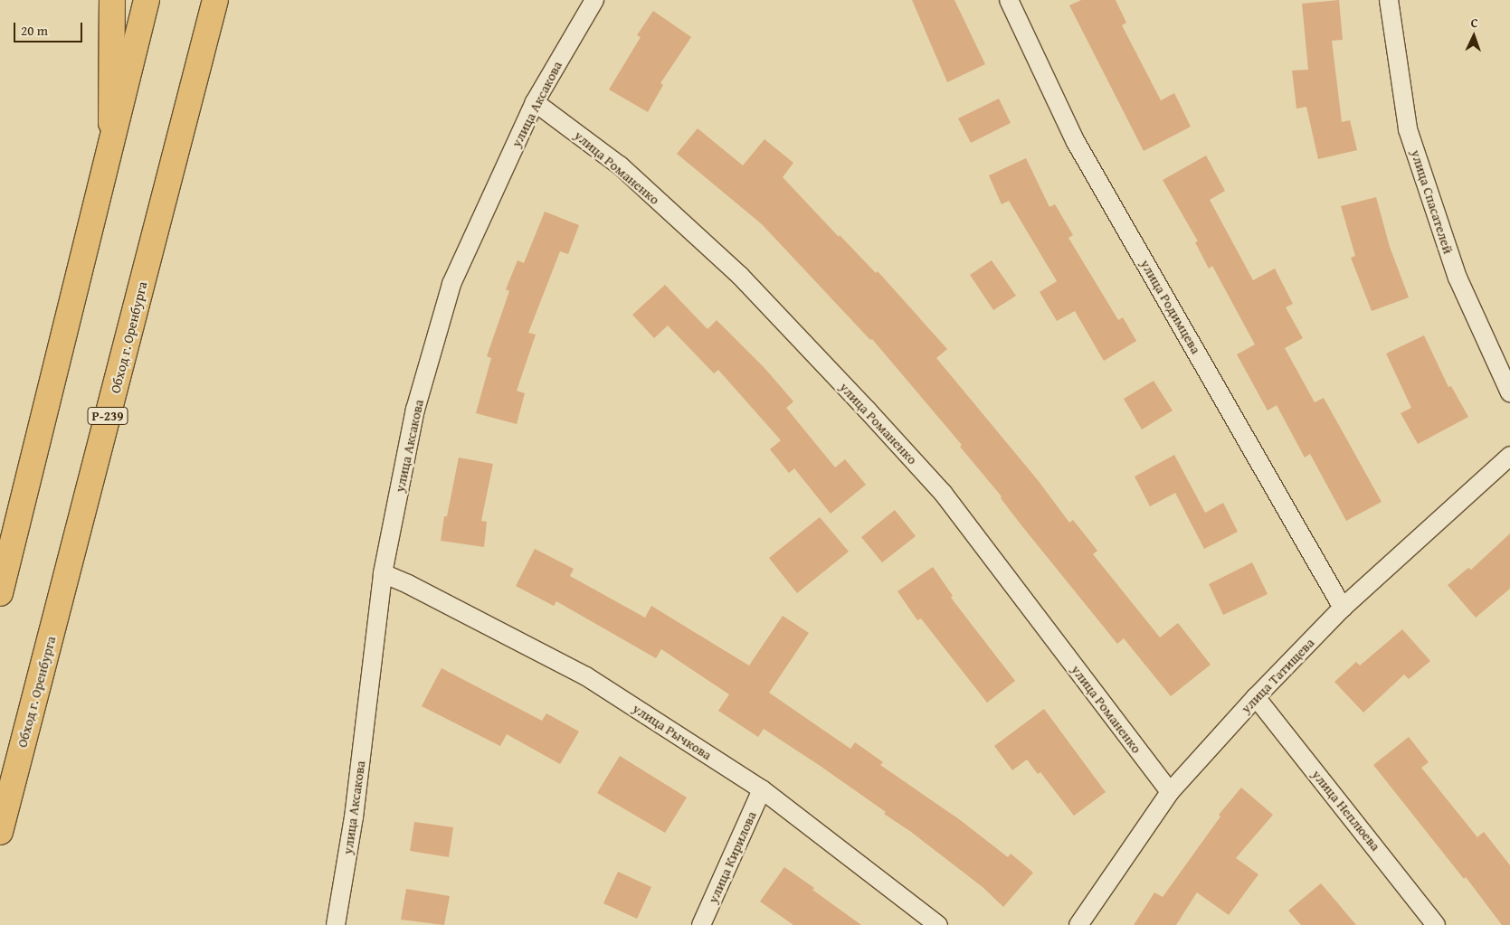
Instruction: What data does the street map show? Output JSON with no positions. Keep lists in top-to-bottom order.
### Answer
{
  "streets": {
    "main road": ["Обход г. Оренбурга", "Р-239"],
    "street": [
      "улица Аксакова",
      "улица Романенко",
      "улица Спасателей",
      "улица Родимцева",
      "улица Татищева",
      "улица Рычкова",
      "улица Неплюева",
      "улица Кирилова"
    ]
  },
  "crossings": [
    ["улица Аксакова", "улица Романенко"],
    ["улица Аксакова", "улица Рычкова"],
    ["улица Романенко", "улица Татищева"],
    ["улица Родимцева", "улица Татищева"],
    ["улица Татищева", "улица Неплюева"],
    ["улица Рычкова", "улица Кирилова"]
  ],
  "scale_bar": "20 m",
  "north": "top"
}
